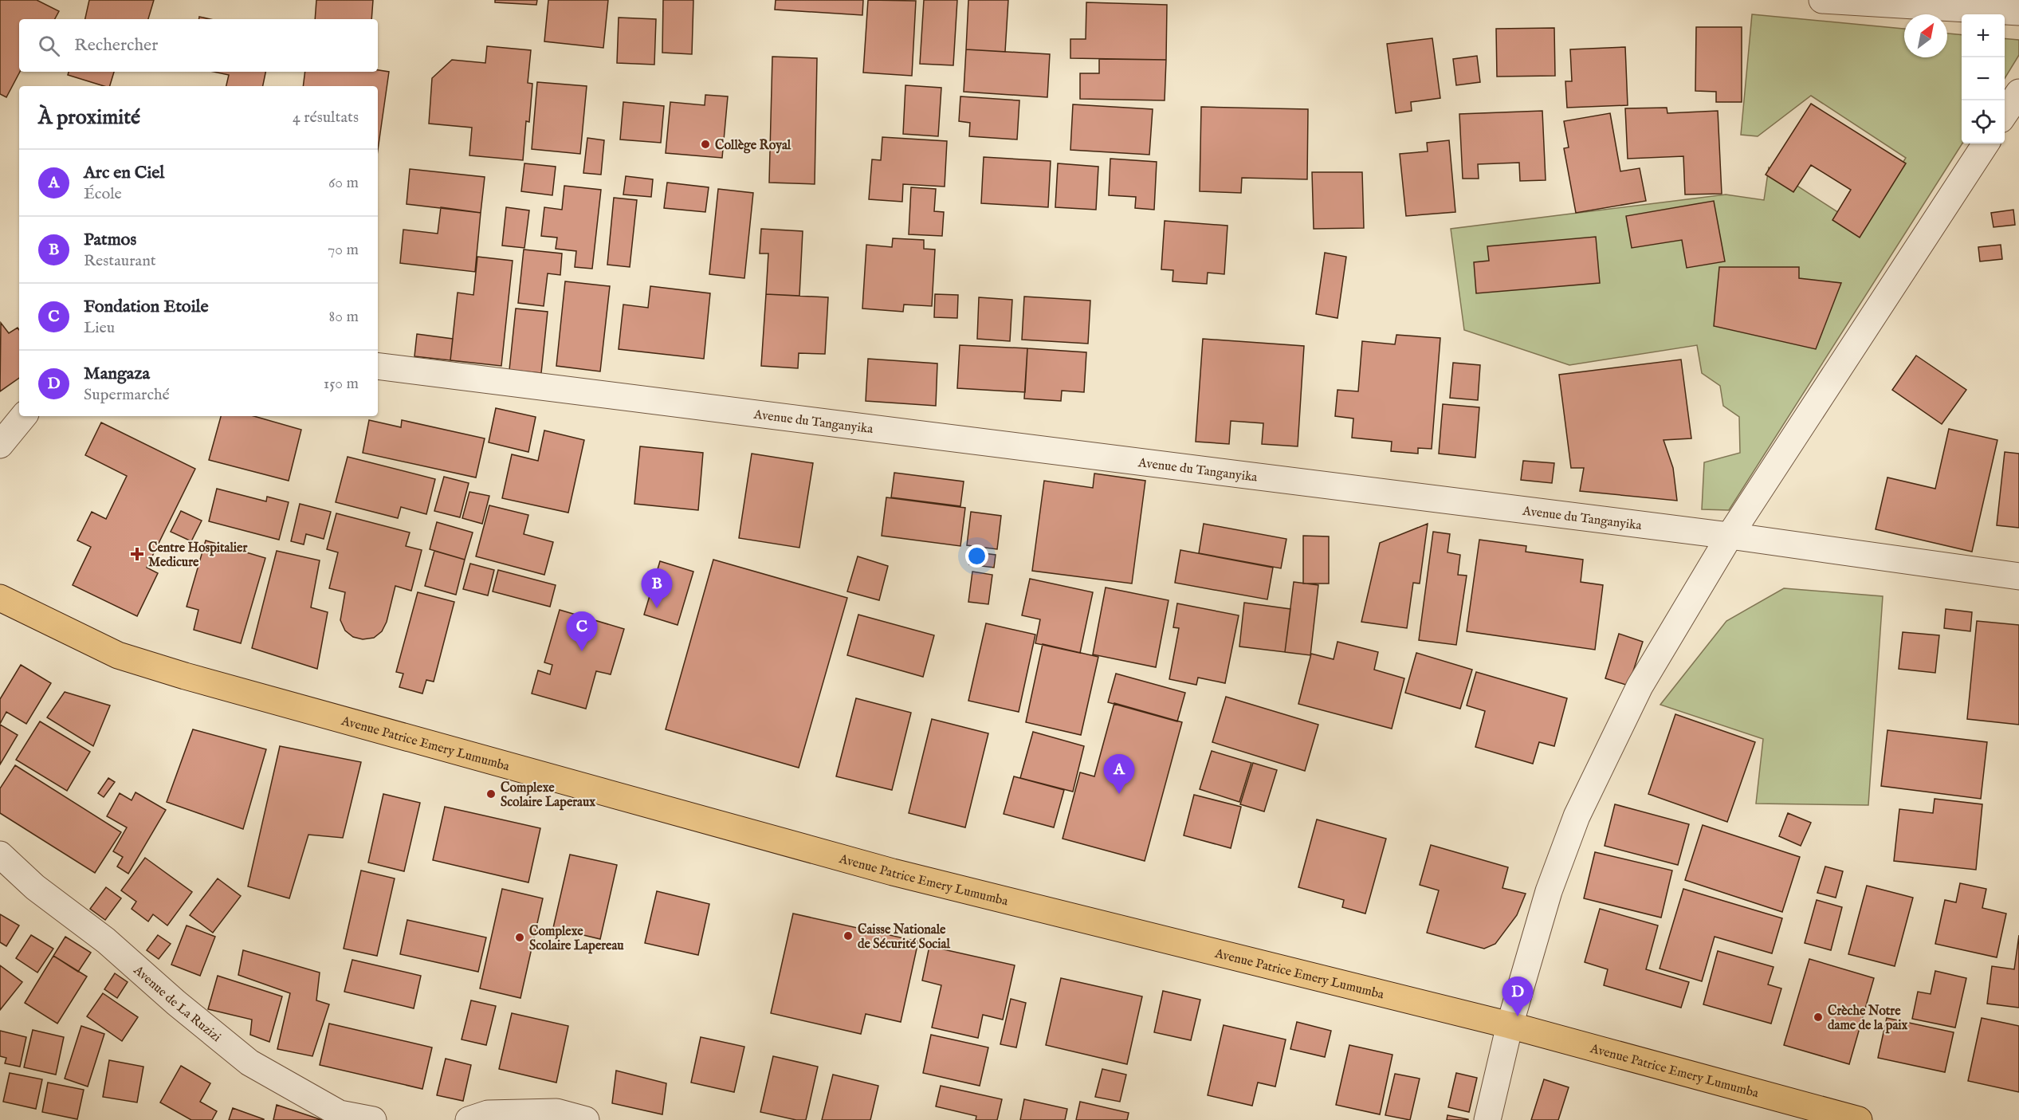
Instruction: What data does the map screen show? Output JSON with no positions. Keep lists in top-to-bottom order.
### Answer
{
  "streets": {
    "main road": ["Avenue Patrice Emery Lumumba"],
    "street": ["Avenue du Tanganyika", "Avenue de La Ruzizi"]
  },
  "places": {
    "other": [
      "Collège Royal",
      "Complexe Scolaire Laperaux",
      "Caisse Nationale de Sécurité Social",
      "Complexe Scolaire Lapereau",
      "Crèche Notre dame de la paix"
    ],
    "health": ["Centre Hospitalier Medicure"]
  },
  "north": "top right",
  "page": {
    "map_buttons": ["+", "−"],
    "search": "Rechercher",
    "heading": ["À proximité", "4 résultats"],
    "list": [
      {
        "mark": "A",
        "name": "Arc en Ciel",
        "note": "École",
        "value": "60 m"
      },
      {
        "mark": "B",
        "name": "Patmos",
        "note": "Restaurant",
        "value": "70 m"
      },
      {
        "mark": "C",
        "name": "Fondation Etoile",
        "note": "Lieu",
        "value": "80 m"
      },
      {
        "mark": "D",
        "name": "Mangaza",
        "note": "Supermarché",
        "value": "150 m"
      }
    ],
    "pins": [
      "B",
      "C",
      "A",
      "D"
    ]
  }
}
